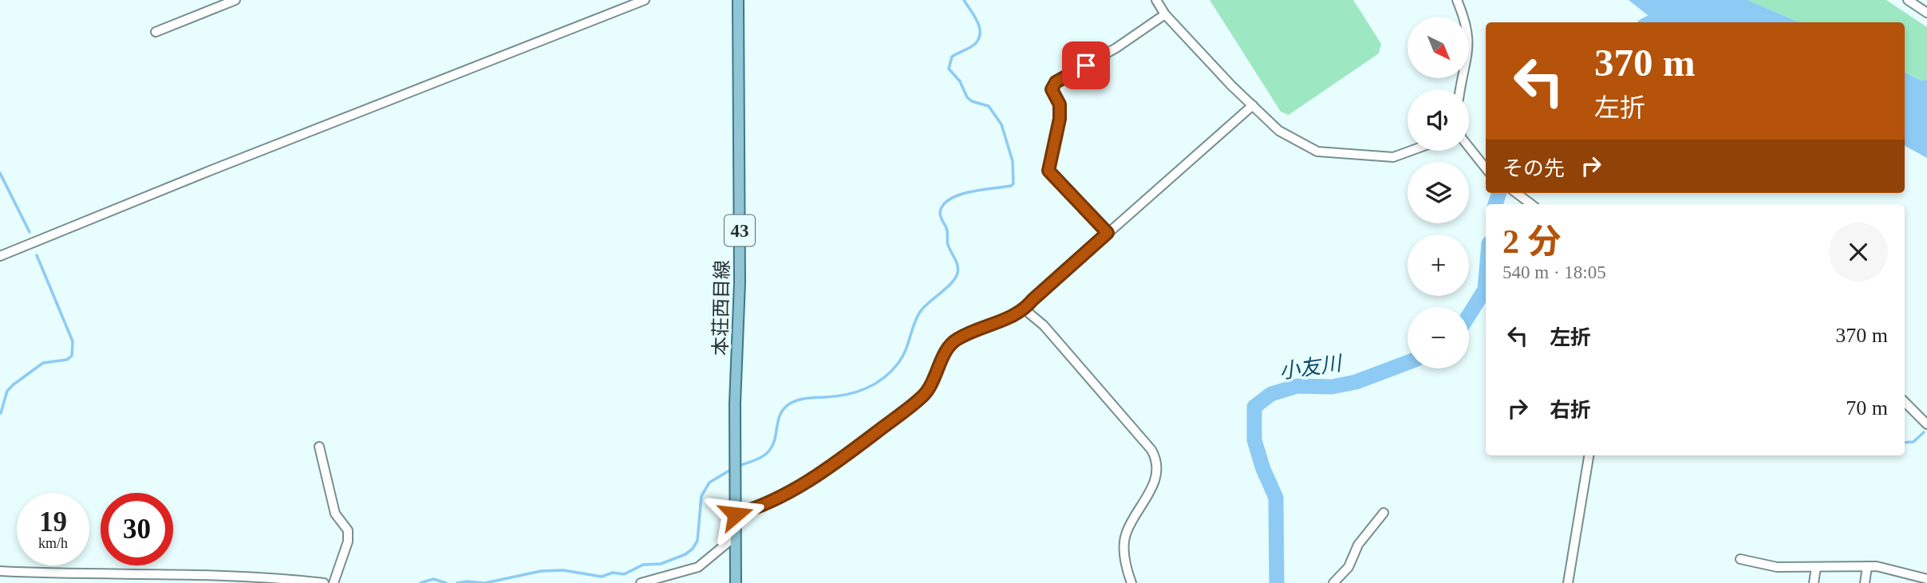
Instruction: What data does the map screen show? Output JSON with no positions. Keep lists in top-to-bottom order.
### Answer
{
  "streets": {
    "main road": ["43", "本荘西目線"]
  },
  "water": ["小友川"],
  "north": "bottom right",
  "page": {
    "map_buttons": ["+", "−"],
    "turn": ["370 m", "左折"],
    "then": "その先",
    "heading": ["2 分", "540 m · 18:05"],
    "list": [
      {
        "name": "左折",
        "value": "370 m"
      },
      {
        "name": "右折",
        "value": "70 m"
      }
    ],
    "speed": "19 km/h",
    "limit": "30"
  }
}
